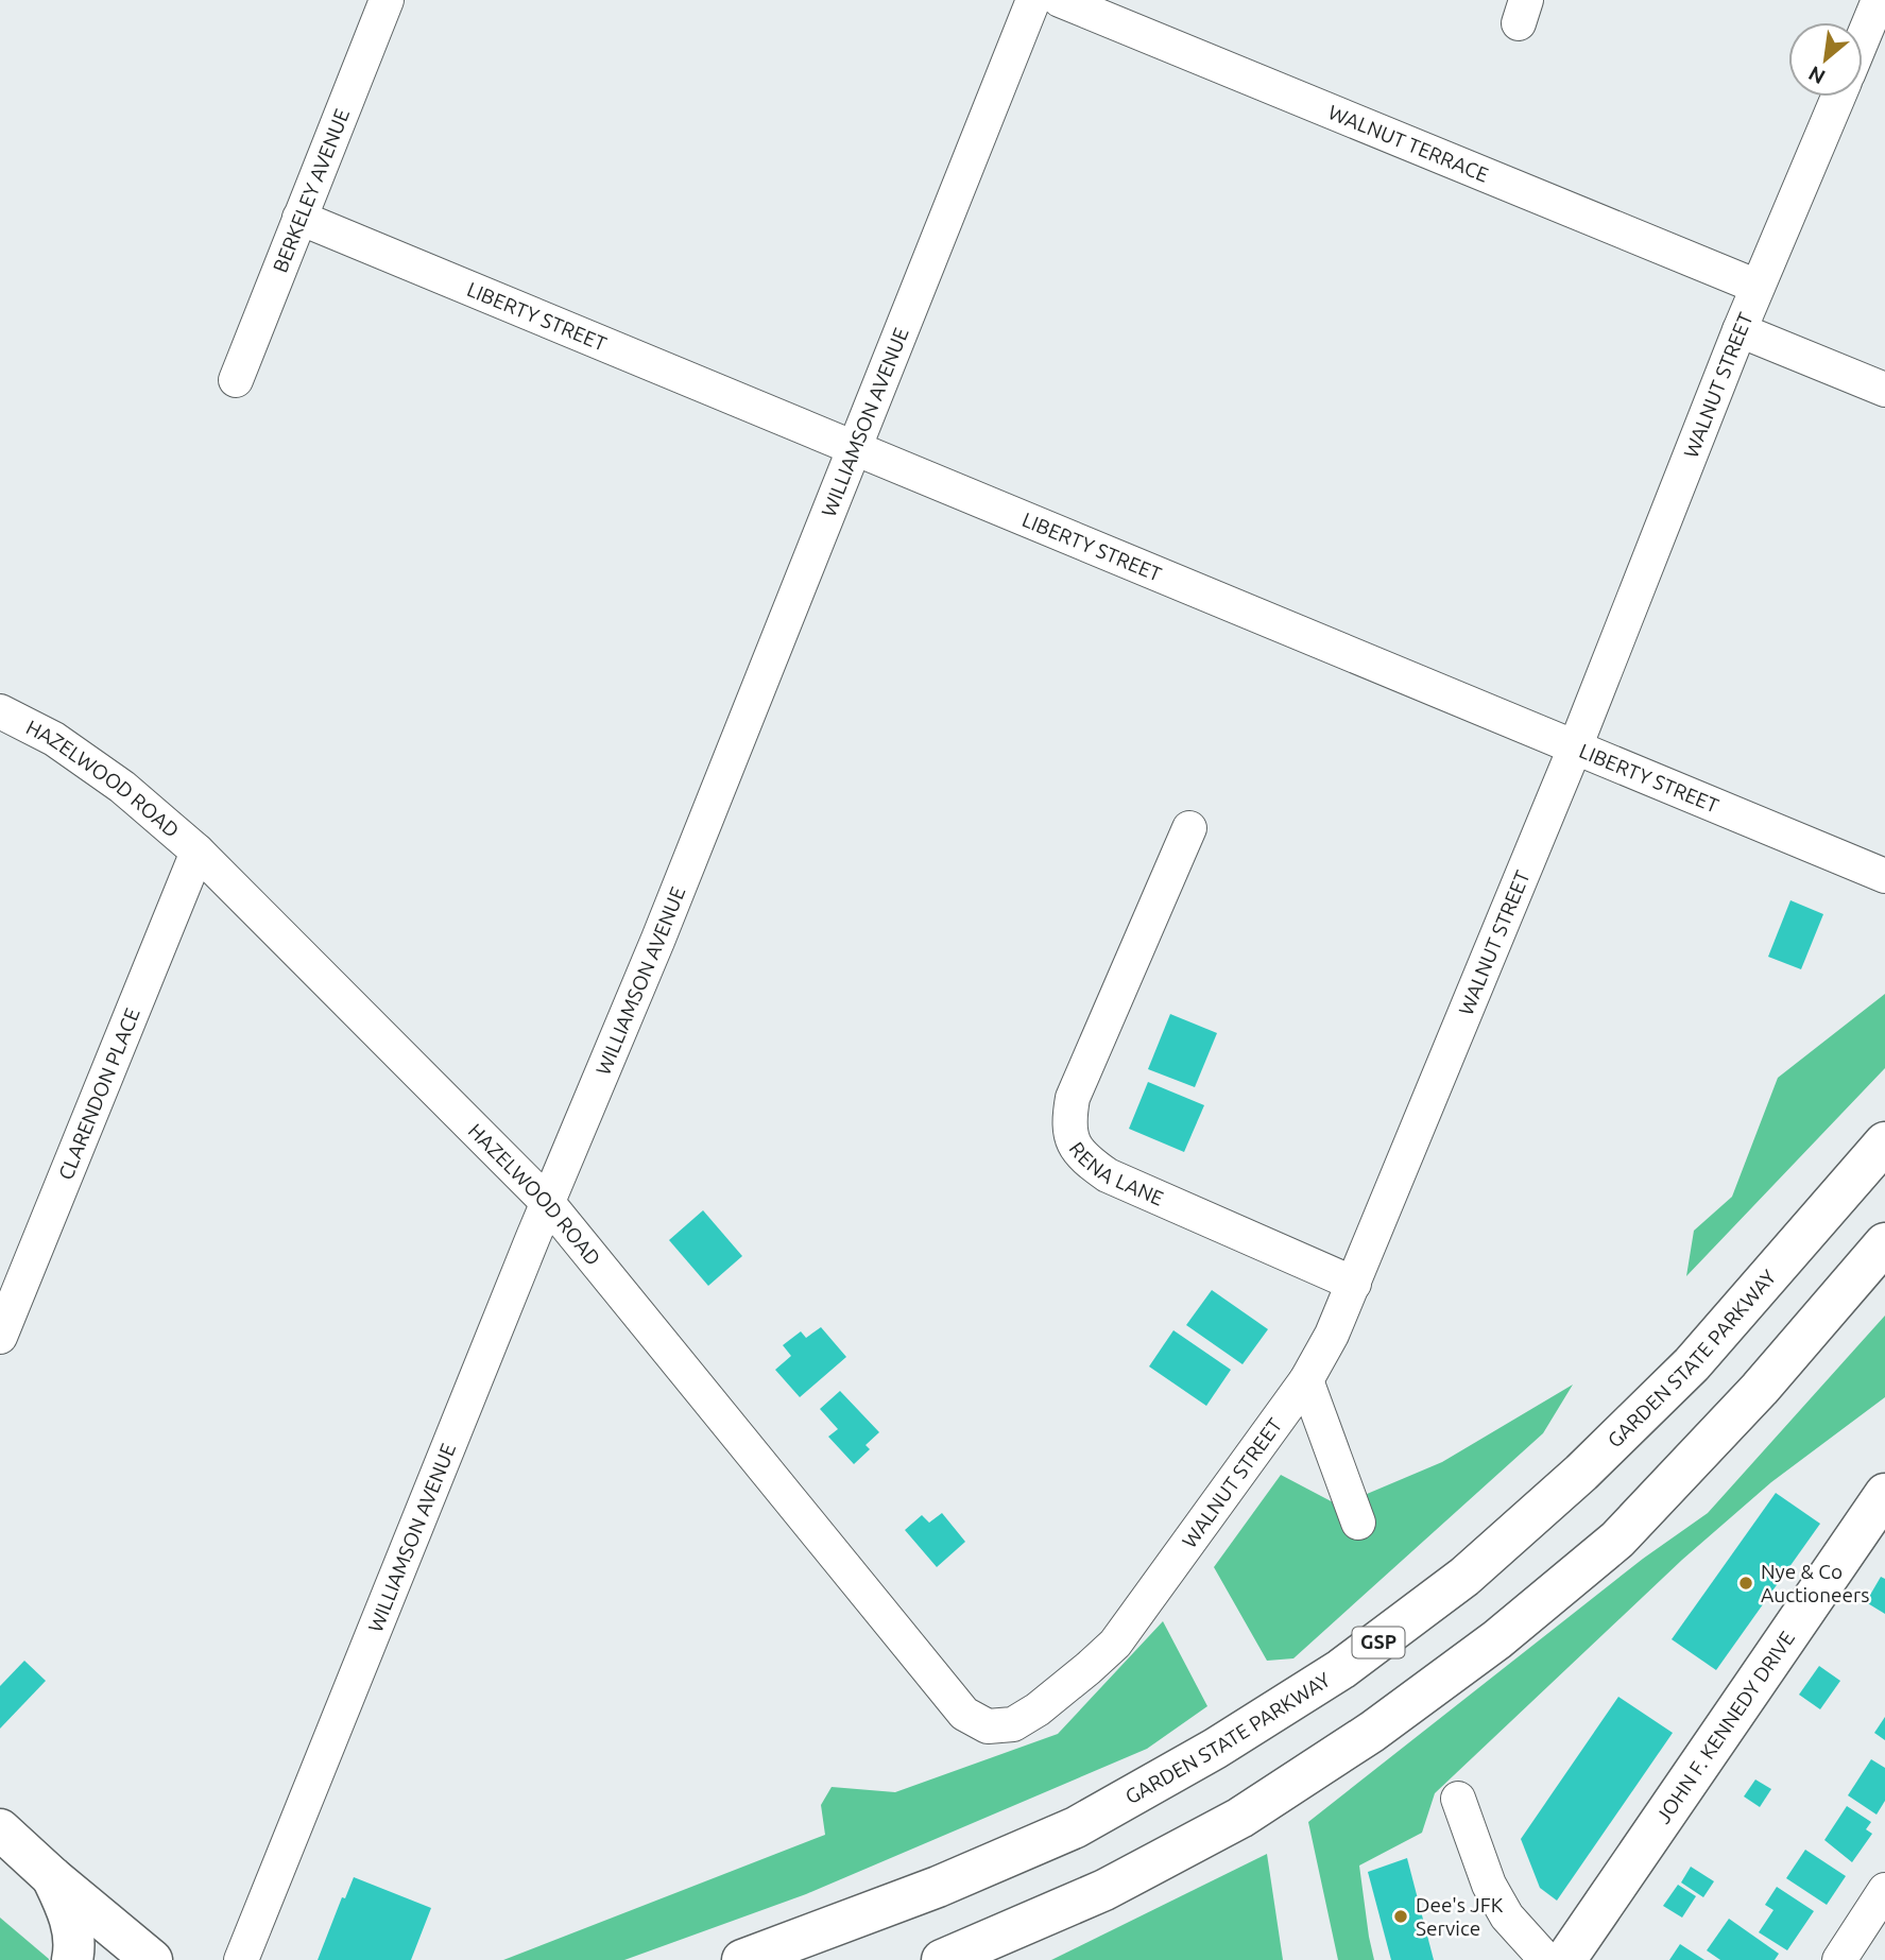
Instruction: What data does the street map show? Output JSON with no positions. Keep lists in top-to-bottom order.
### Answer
{
  "streets": {
    "main road": ["GARDEN STATE PARKWAY", "GSP", "JOHN F. KENNEDY DRIVE"],
    "street": [
      "WALNUT TERRACE",
      "BERKELEY AVENUE",
      "LIBERTY STREET",
      "WALNUT STREET",
      "WILLIAMSON AVENUE",
      "HAZELWOOD ROAD",
      "CLARENDON PLACE",
      "RENA LANE"
    ]
  },
  "crossings": [
    ["WALNUT TERRACE", "WALNUT STREET"],
    ["BERKELEY AVENUE", "LIBERTY STREET"],
    ["LIBERTY STREET", "WALNUT STREET"],
    ["LIBERTY STREET", "WILLIAMSON AVENUE"],
    ["WALNUT STREET", "HAZELWOOD ROAD"],
    ["WALNUT STREET", "RENA LANE"],
    ["WILLIAMSON AVENUE", "HAZELWOOD ROAD"],
    ["HAZELWOOD ROAD", "CLARENDON PLACE"]
  ],
  "places": ["Nye & Co Auctioneers", "Dee's JFK Service"],
  "north": "bottom left"
}
